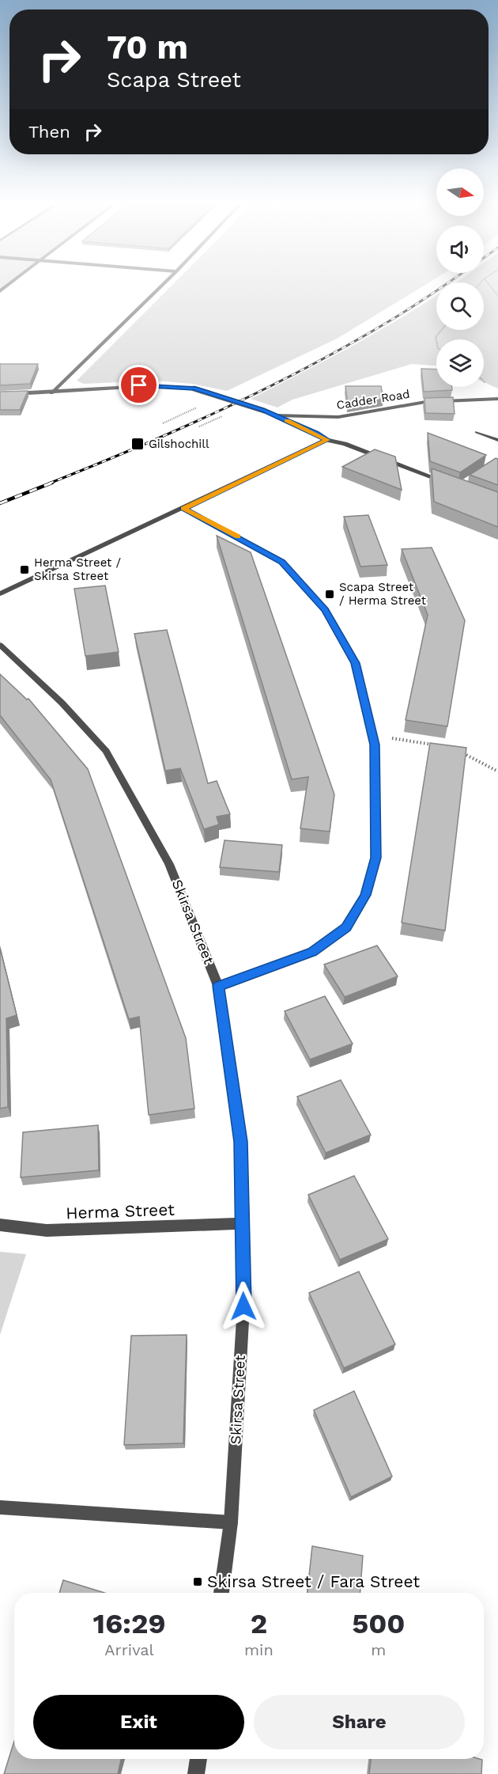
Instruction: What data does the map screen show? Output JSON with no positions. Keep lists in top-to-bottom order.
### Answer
{
  "streets": {
    "street": ["Cadder Road", "Skirsa Street", "Herma Street"]
  },
  "crossings": [
    ["Skirsa Street", "Herma Street"]
  ],
  "places": {
    "transit": [
      "Gilshochill",
      "Herma Street / Skirsa Street",
      "Scapa Street / Herma Street",
      "Skirsa Street / Fara Street"
    ]
  },
  "north": "right",
  "page": {
    "turn": ["70 m", "Scapa Street"],
    "then": "Then",
    "eta": [
      "16:29",
      "Arrival",
      "2",
      "min",
      "500",
      "m"
    ],
    "buttons": ["Exit", "Share"]
  }
}
